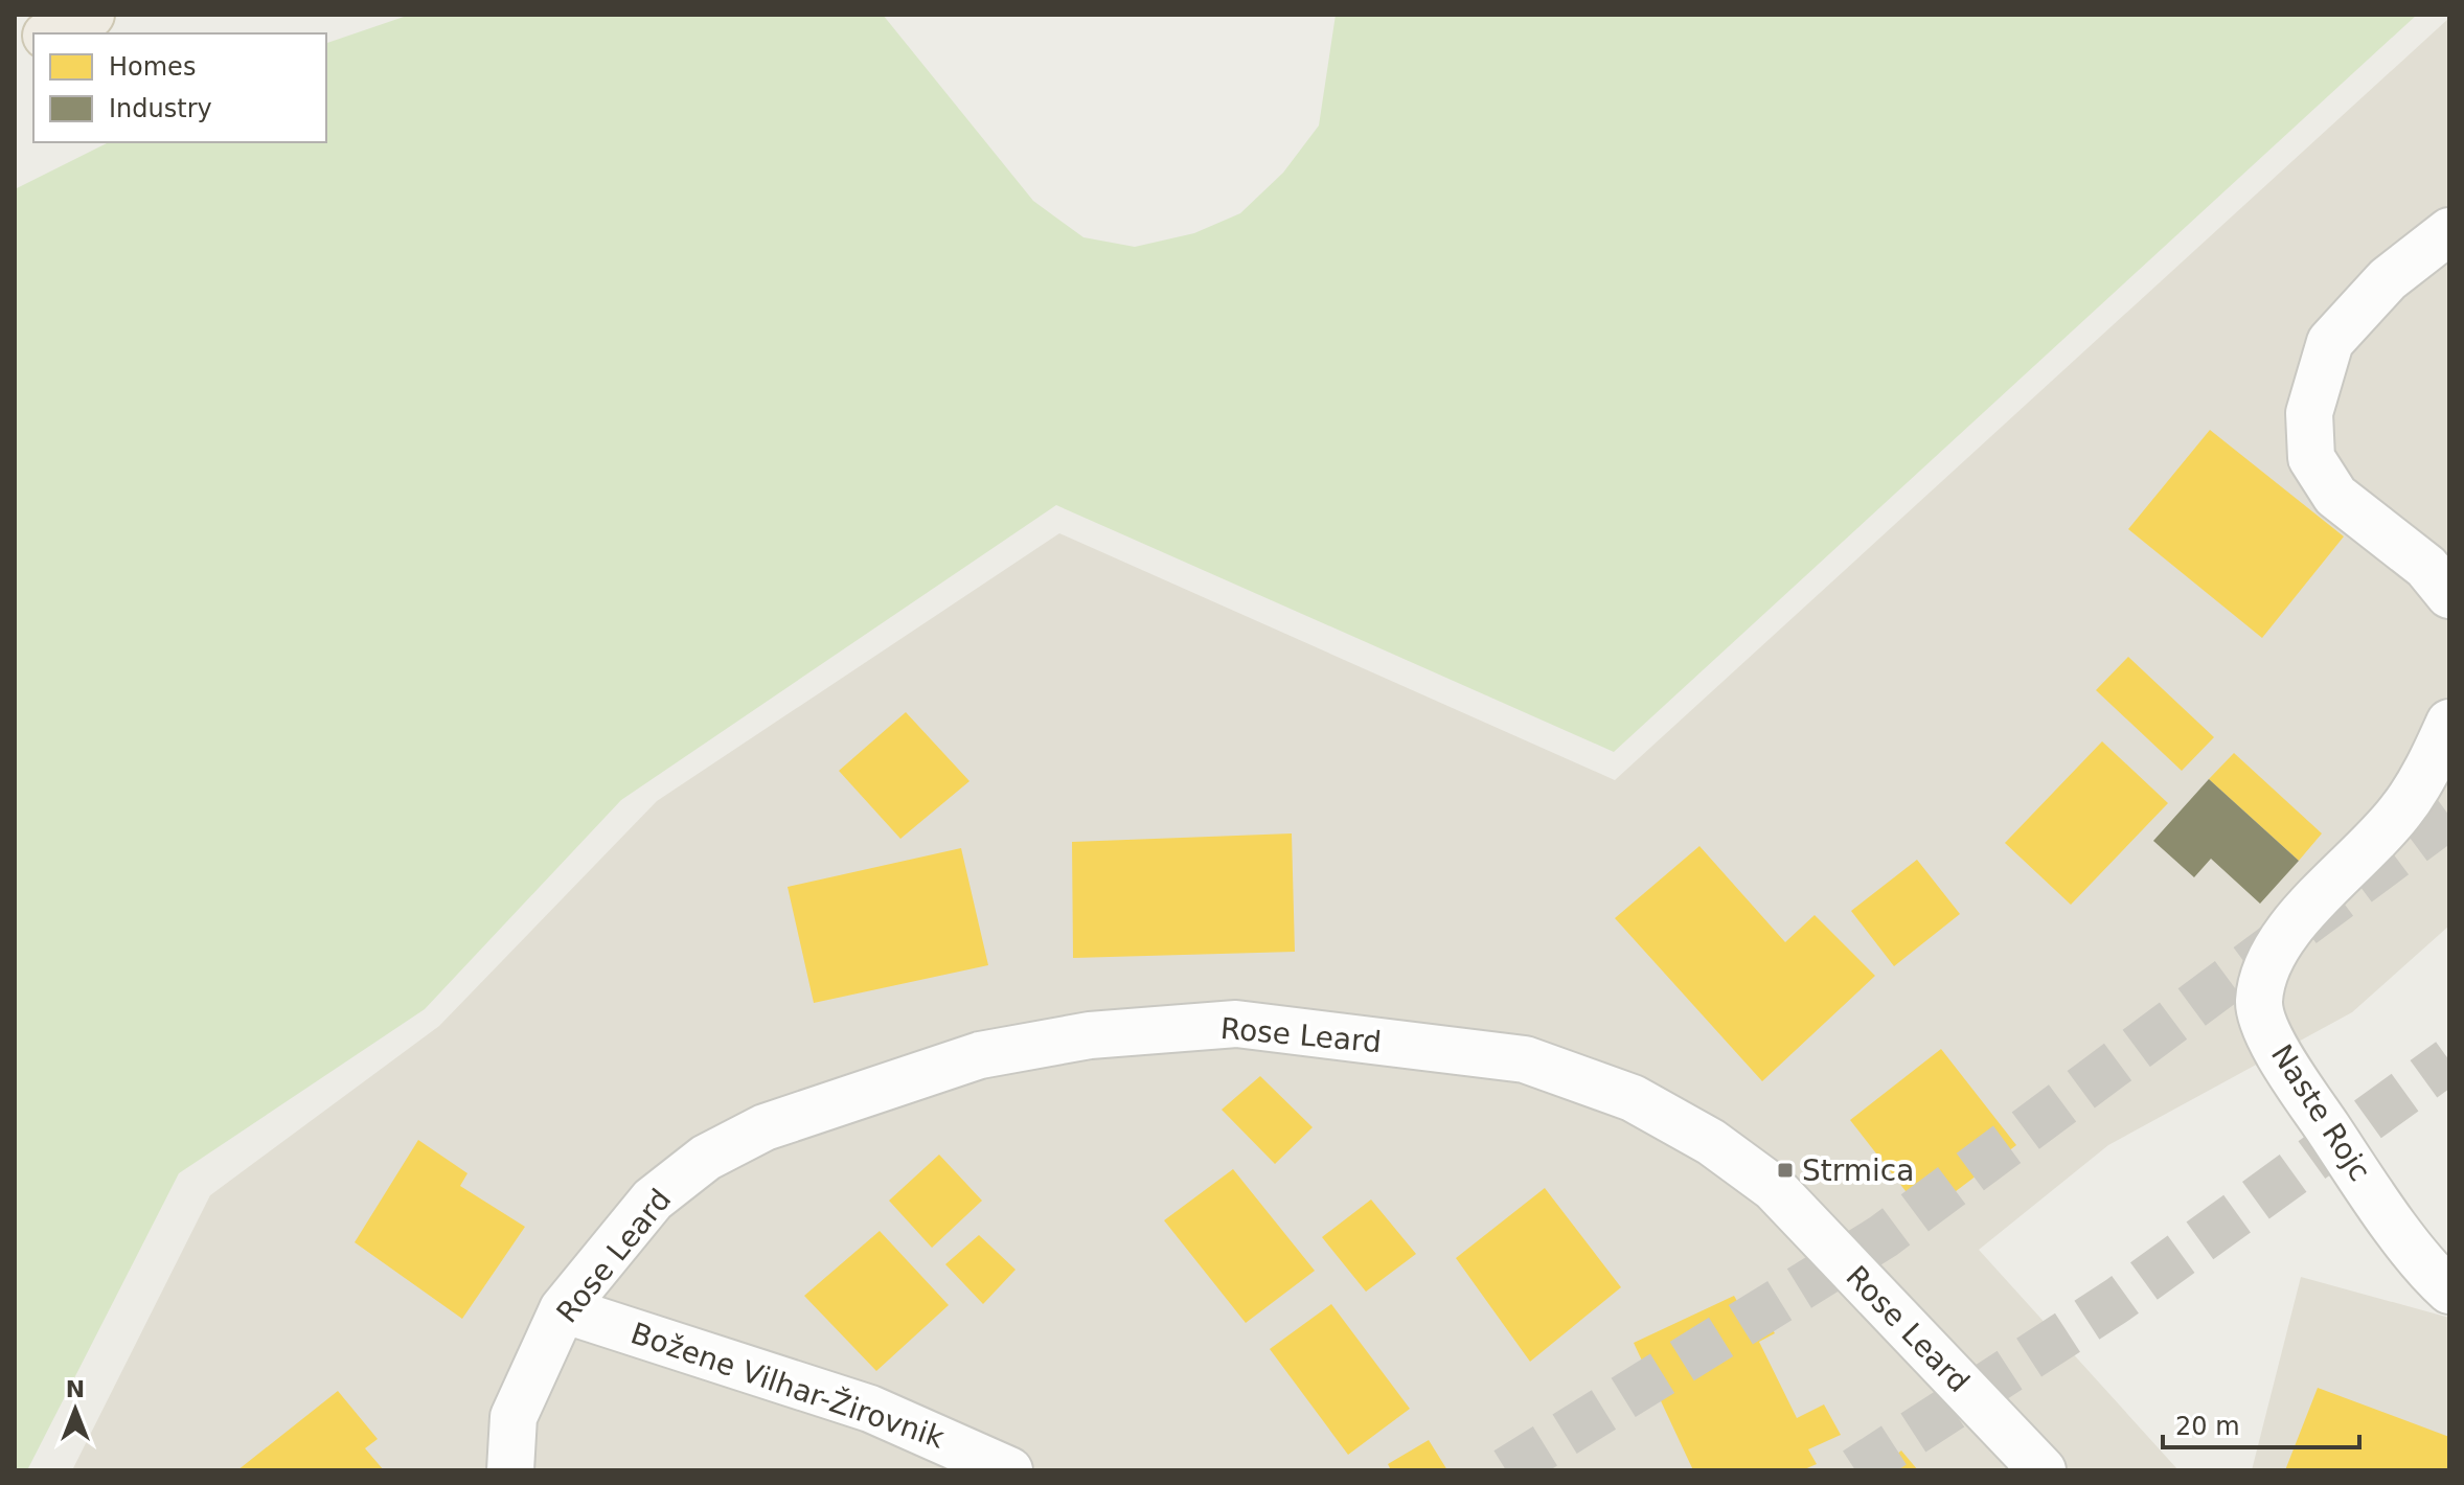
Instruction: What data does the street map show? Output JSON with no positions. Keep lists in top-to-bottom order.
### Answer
{
  "streets": {
    "street": ["Rose Leard", "Naste Rojc", "Božene Vilhar-Žirovnik"]
  },
  "crossings": [
    ["Rose Leard", "Božene Vilhar-Žirovnik"]
  ],
  "places": {
    "transit": ["Strmica"]
  },
  "legend": ["Homes", "Industry"],
  "scale_bar": "20 m",
  "north": "top"
}
